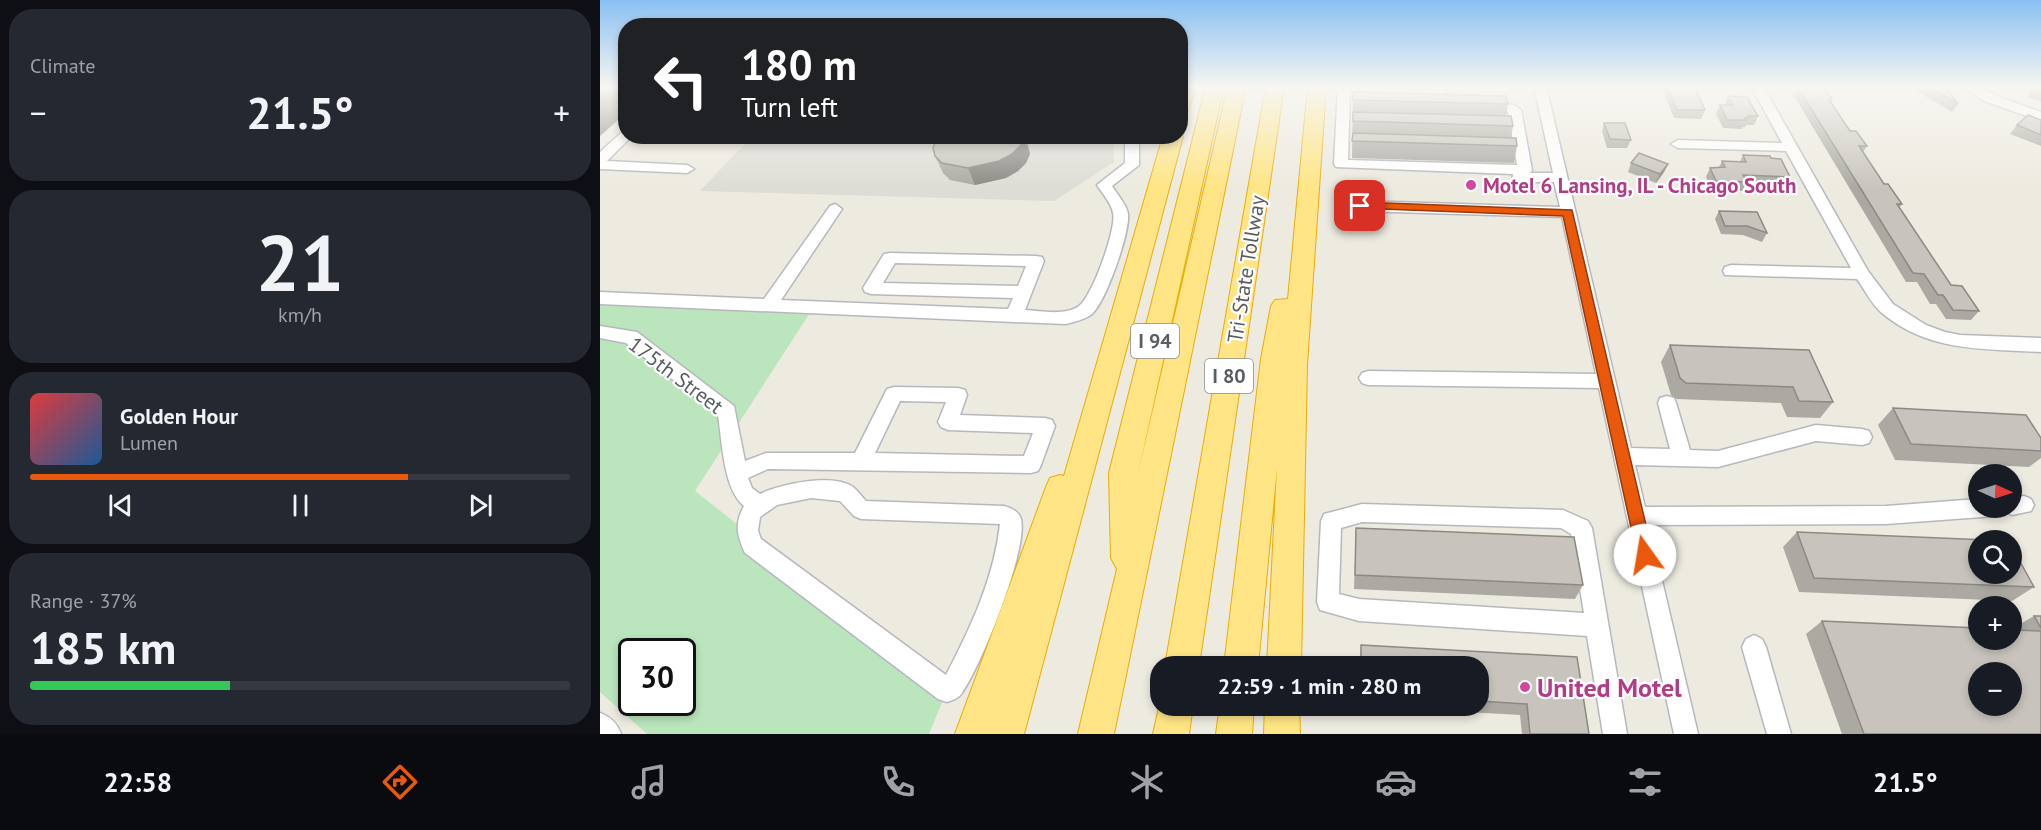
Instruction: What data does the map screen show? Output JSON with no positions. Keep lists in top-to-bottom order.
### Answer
{
  "streets": {
    "highway": ["Tri-State Tollway", "I 94", "I 80"],
    "street": ["175th Street"]
  },
  "crossings": [
    ["Tri-State Tollway", "I 94"],
    ["Tri-State Tollway", "I 80"],
    ["I 94", "I 80"]
  ],
  "places": ["Motel 6 Lansing, IL - Chicago South", "United Motel"],
  "north": "right",
  "page": {
    "tile": [
      "Climate",
      ["21", "km/h"],
      ["Range · 37%", "185 km"]
    ],
    "turn": ["180 m", "Turn left"],
    "heat": ["−", "21.5°", "+"],
    "song": ["Golden Hour", "Lumen"],
    "map_buttons": ["+", "−"],
    "limit": "30",
    "trip": "22:59 · 1 min · 280 m",
    "tabs": ["22:58", "21.5°"]
  }
}
